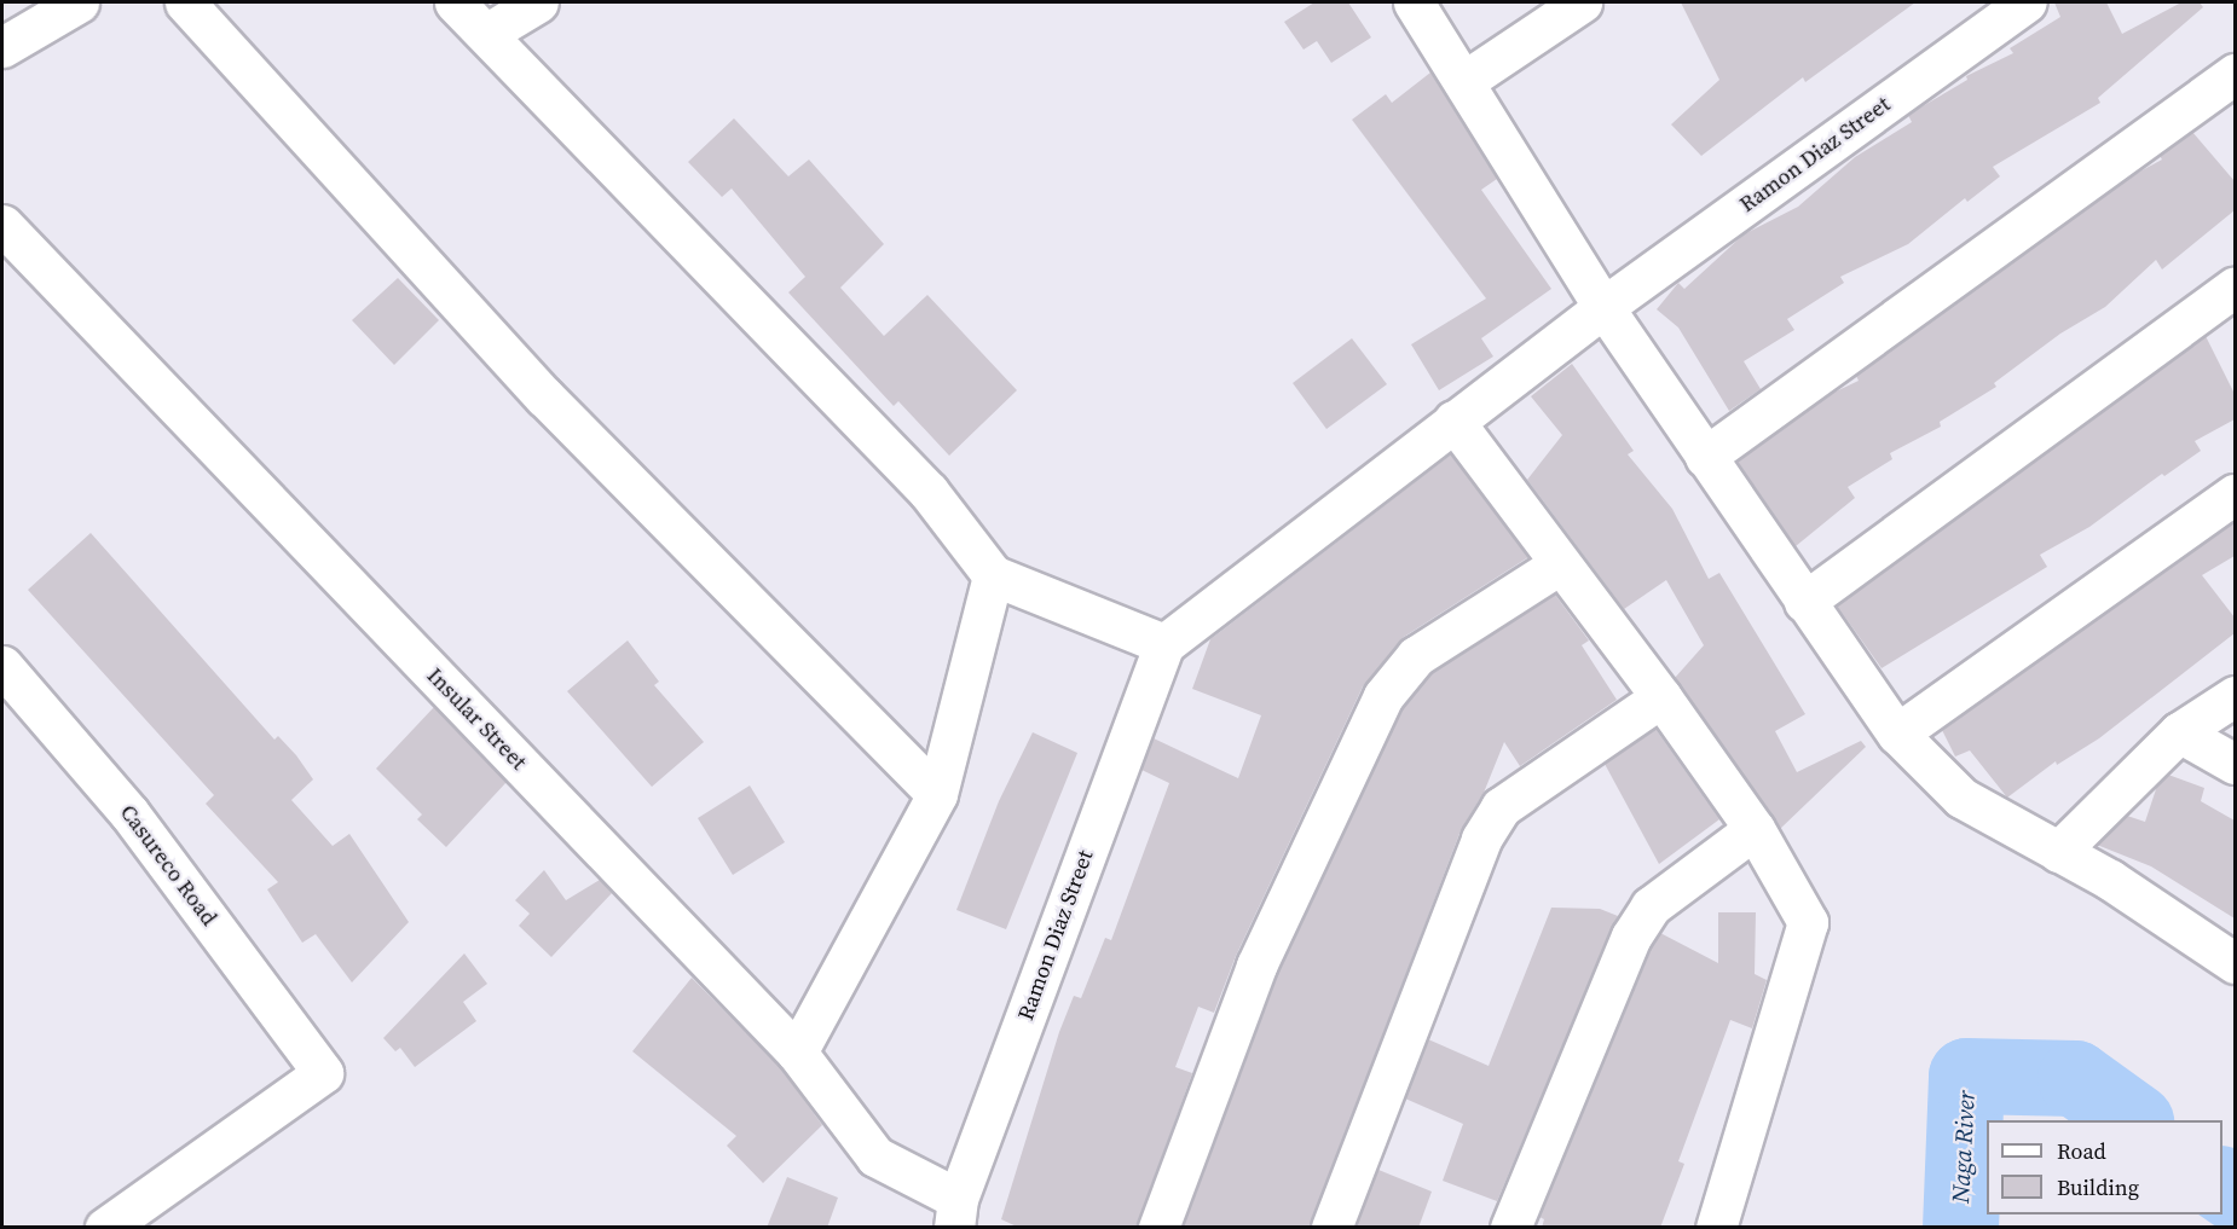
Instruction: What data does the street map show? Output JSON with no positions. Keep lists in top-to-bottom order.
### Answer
{
  "streets": {
    "street": ["Ramon Diaz Street", "Insular Street", "Casureco Road"]
  },
  "crossings": [
    ["Ramon Diaz Street", "Insular Street"]
  ],
  "water": ["Naga River"],
  "legend": ["Road", "Building"]
}
